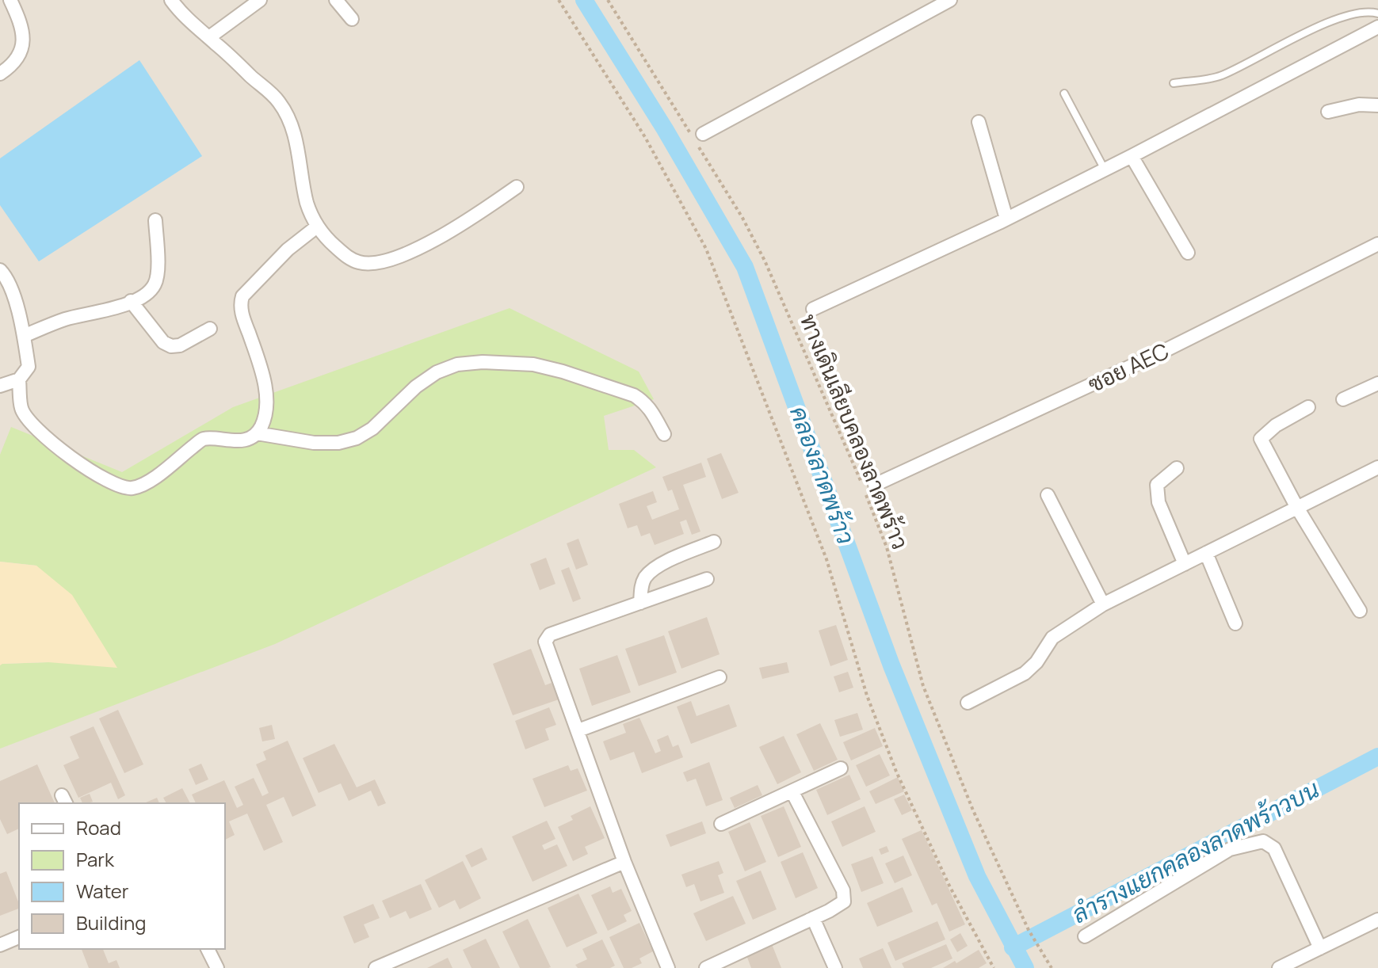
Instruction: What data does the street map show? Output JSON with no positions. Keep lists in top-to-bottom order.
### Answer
{
  "streets": {
    "street": ["ซอย AEC"],
    "path": ["ทางเดินเลียบคลองลาดพร้าว"]
  },
  "crossings": [
    ["ซอย AEC", "ทางเดินเลียบคลองลาดพร้าว"]
  ],
  "water": ["คลองลาดพร้าว", "ลำรางแยกคลองลาดพร้าวบน"],
  "legend": [
    "Road",
    "Park",
    "Water",
    "Building"
  ]
}
